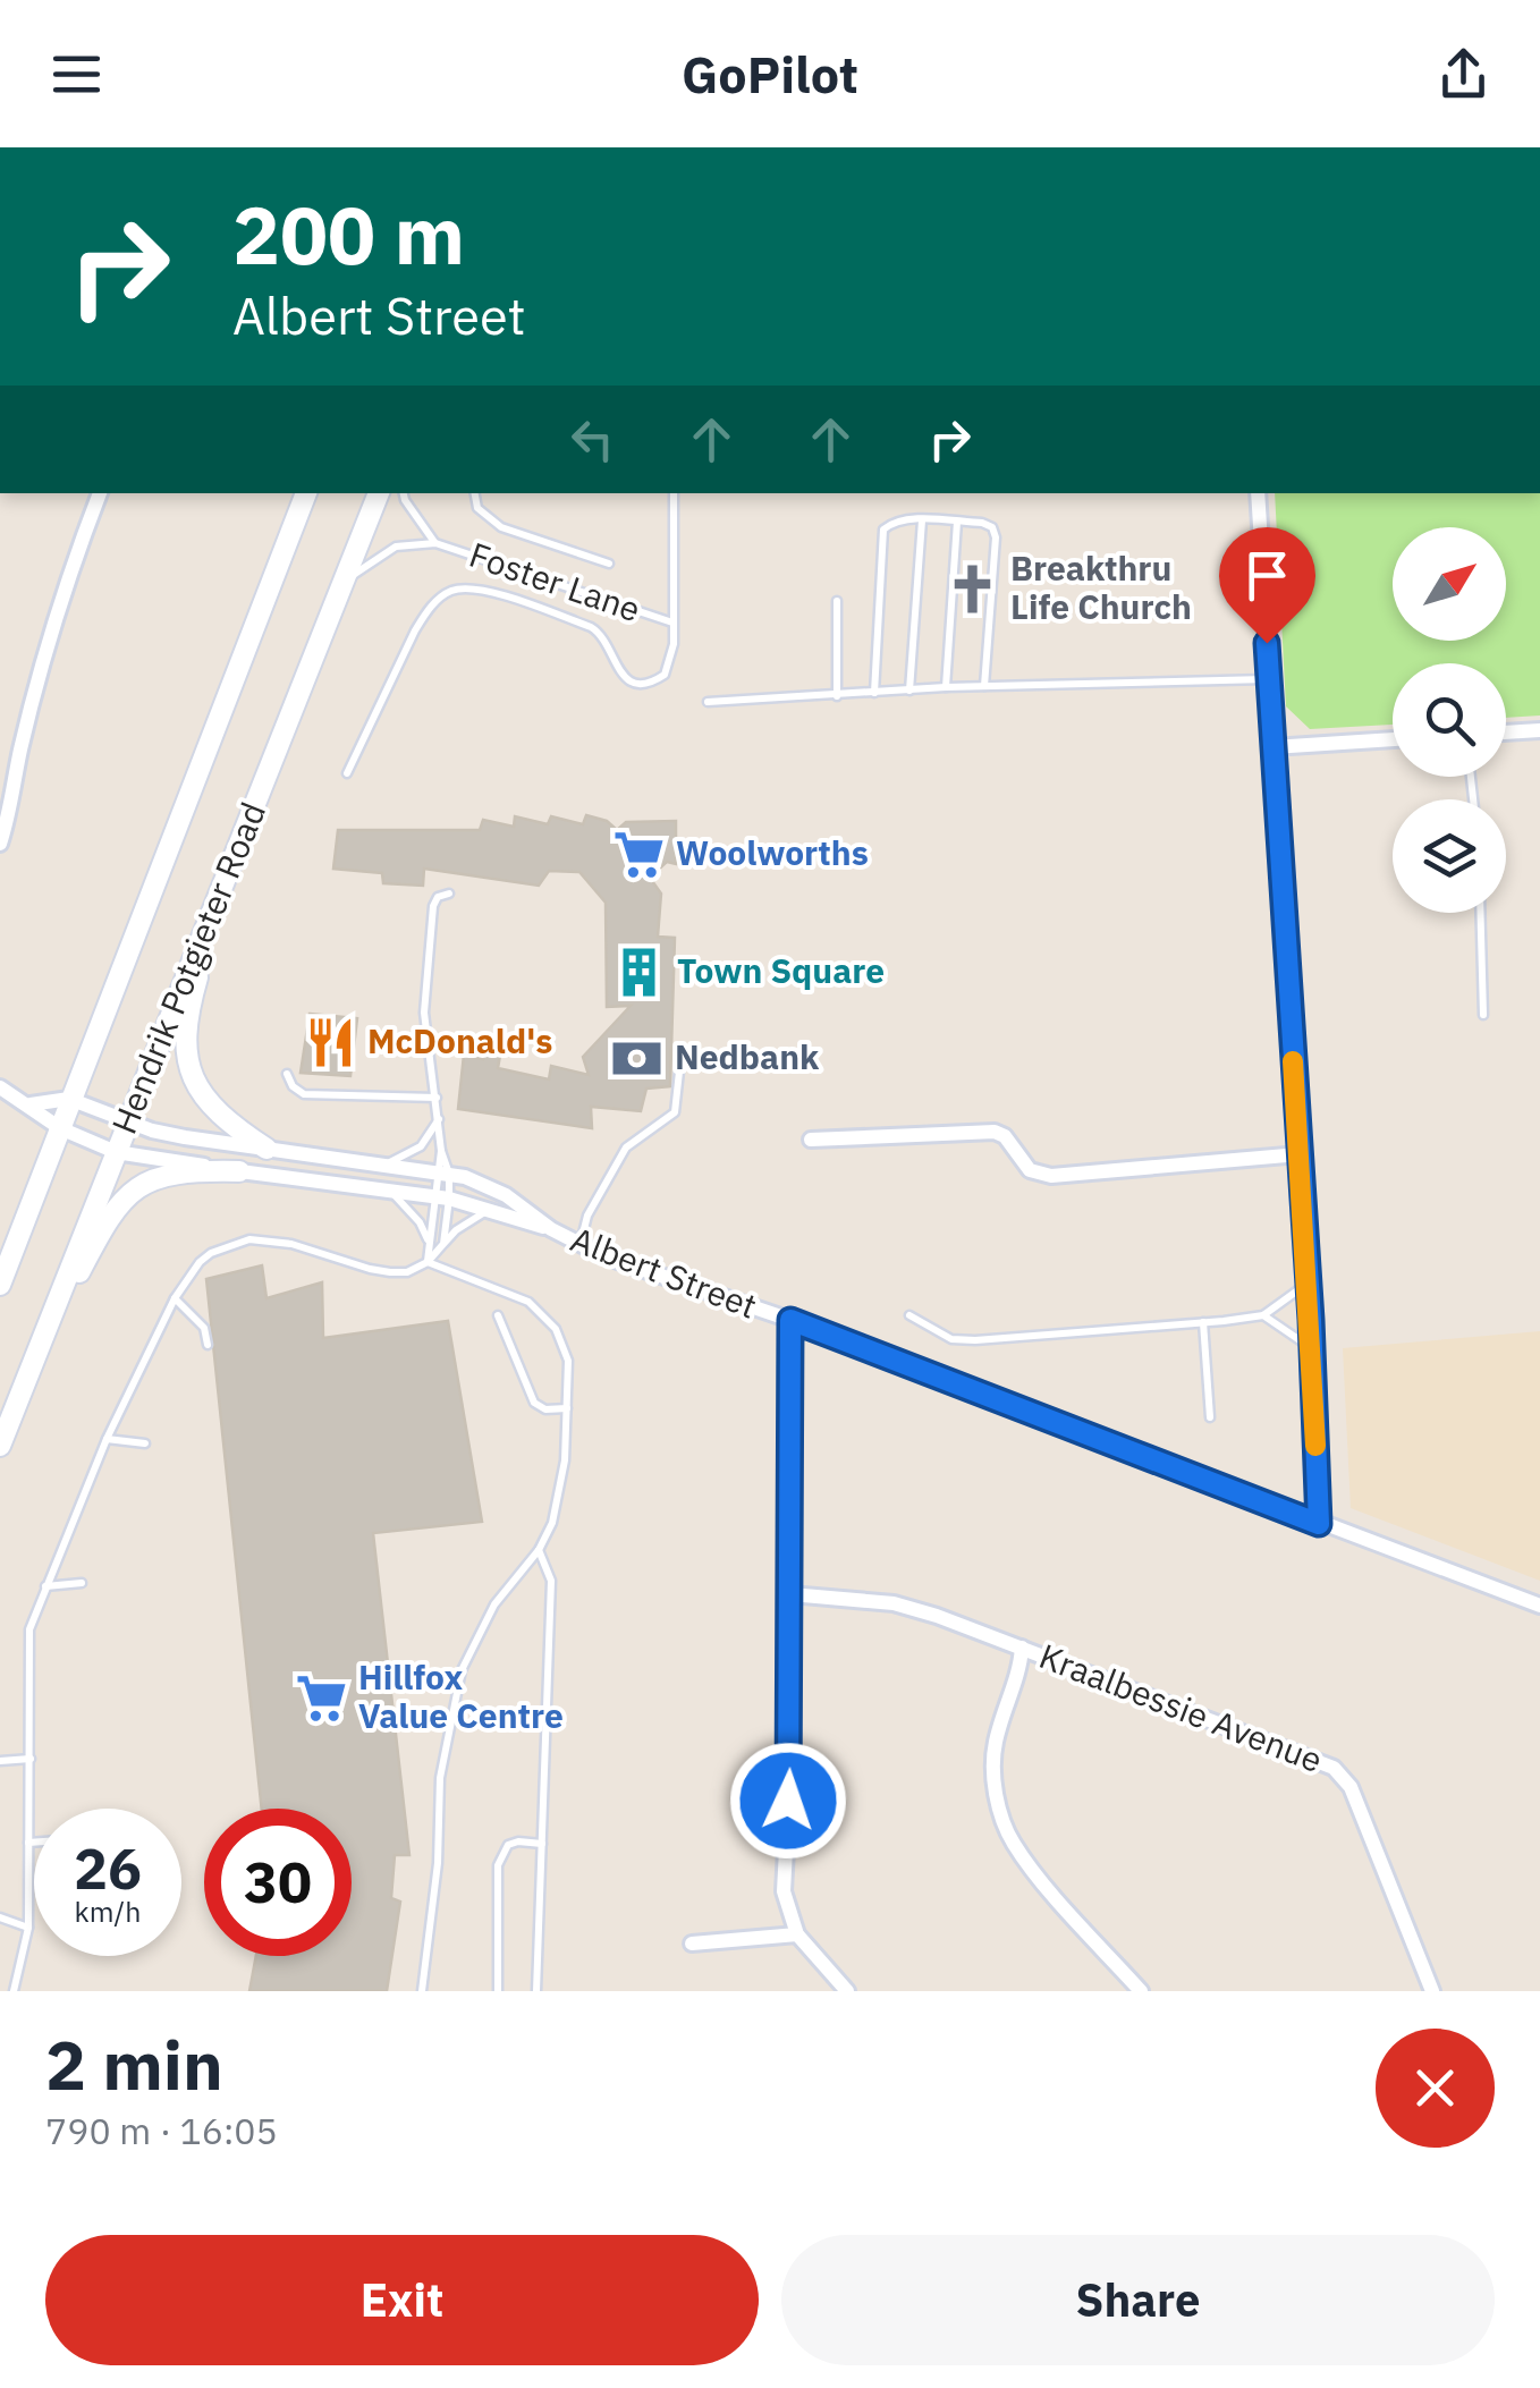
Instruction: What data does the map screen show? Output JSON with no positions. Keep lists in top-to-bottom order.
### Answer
{
  "streets": {
    "main road": ["Hendrik Potgieter Road"],
    "street": ["Albert Street", "Kraalbessie Avenue"],
    "lane": ["Foster Lane"]
  },
  "crossings": [
    ["Foster Lane", "Hendrik Potgieter Road"],
    ["Hendrik Potgieter Road", "Albert Street"]
  ],
  "places": {
    "church": ["Breakthru Life Church"],
    "supermarket": ["Woolworths", "Hillfox Value Centre"],
    "building": ["Town Square"],
    "restaurant": ["McDonald's"],
    "bank": ["Nedbank"]
  },
  "north": "top right",
  "page": {
    "header": "GoPilot",
    "turn": ["200 m", "Albert Street"],
    "speed": "26 km/h",
    "limit": "30",
    "heading": ["2 min", "790 m · 16:05"],
    "buttons": ["Exit", "Share"]
  }
}
